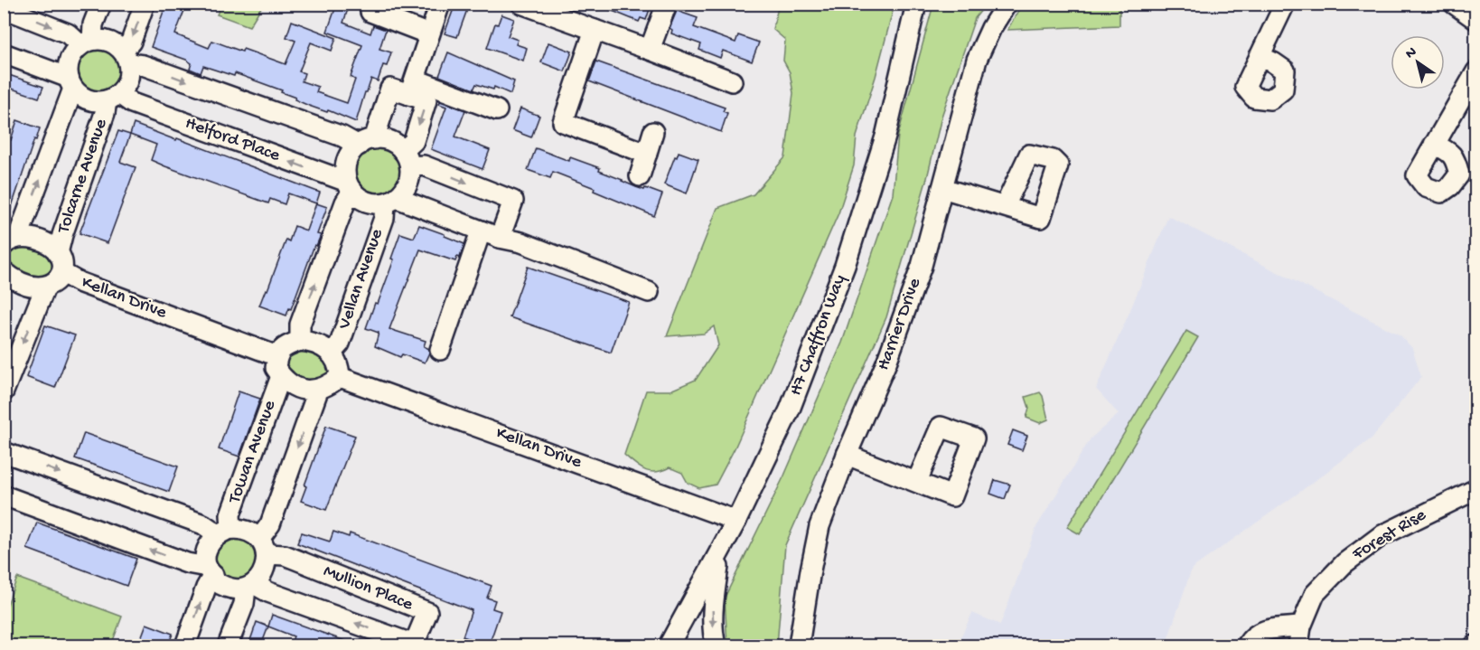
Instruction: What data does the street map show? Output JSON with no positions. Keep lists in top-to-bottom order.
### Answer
{
  "streets": {
    "street": [
      "Helford Place",
      "Tolcarne Avenue",
      "Vellan Avenue",
      "Kellan Drive",
      "Harrier Drive",
      "H7 Chaffron Way",
      "Towan Avenue",
      "Forest Rise",
      "Mullion Place"
    ]
  },
  "crossings": [
    ["Helford Place", "Tolcarne Avenue"],
    ["Helford Place", "Vellan Avenue"],
    ["Tolcarne Avenue", "Kellan Drive"],
    ["Vellan Avenue", "Kellan Drive"],
    ["Vellan Avenue", "Towan Avenue"],
    ["Kellan Drive", "H7 Chaffron Way"],
    ["Kellan Drive", "Towan Avenue"],
    ["Towan Avenue", "Mullion Place"]
  ],
  "north": "top left"
}
